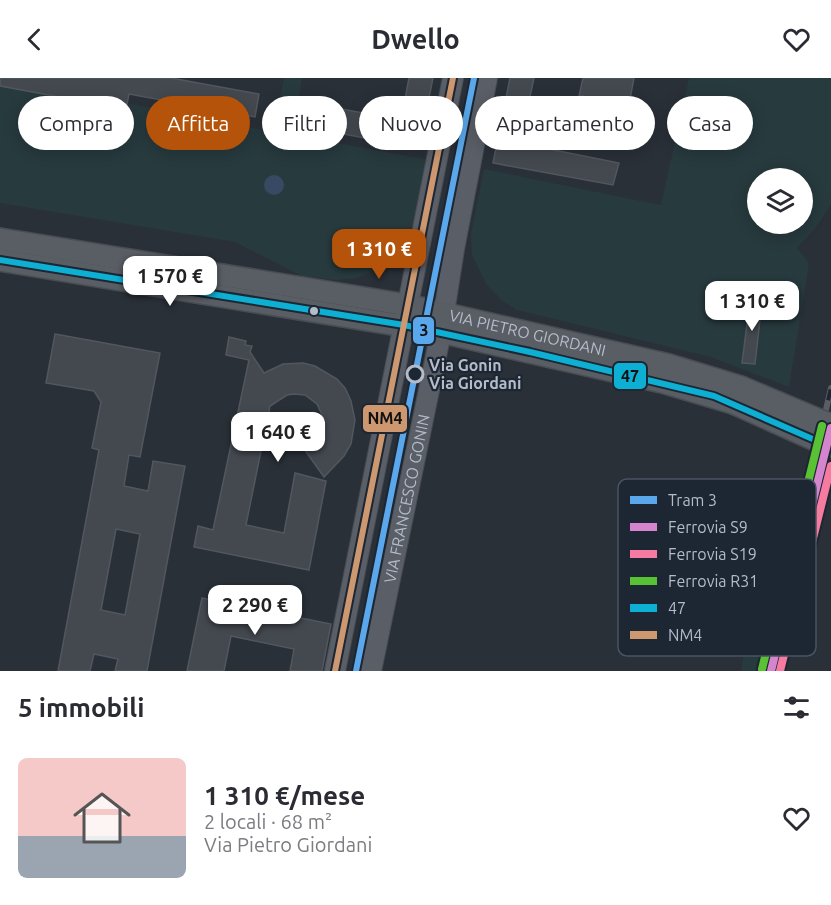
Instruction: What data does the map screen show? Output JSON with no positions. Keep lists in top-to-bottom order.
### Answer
{
  "streets": {
    "main road": ["VIA PIETRO GIORDANI"],
    "street": ["VIA FRANCESCO GONIN"]
  },
  "crossings": [
    ["VIA PIETRO GIORDANI", "VIA FRANCESCO GONIN"]
  ],
  "places": ["Via Gonin Via Giordani"],
  "lines": [
    "tram line 3",
    "transit line NM4",
    "transit line 47",
    "rail line R31",
    "rail line S9",
    "rail line S19"
  ],
  "legend": [
    "Tram 3",
    "Ferrovia S9",
    "Ferrovia S19",
    "Ferrovia R31",
    "47",
    "NM4"
  ],
  "page": {
    "header": "Dwello",
    "chip": [
      "Compra",
      "Affitta",
      "Filtri",
      "Nuovo",
      "Appartamento",
      "Casa"
    ],
    "price": [
      "1 310 €",
      "1 570 €",
      "1 310 €",
      "1 640 €",
      "2 290 €"
    ],
    "heading": "5 immobili",
    "list": [
      {
        "name": "1 310 €/mese",
        "note": "2 locali · 68 m² · Via Pietro Giordani"
      }
    ]
  }
}
